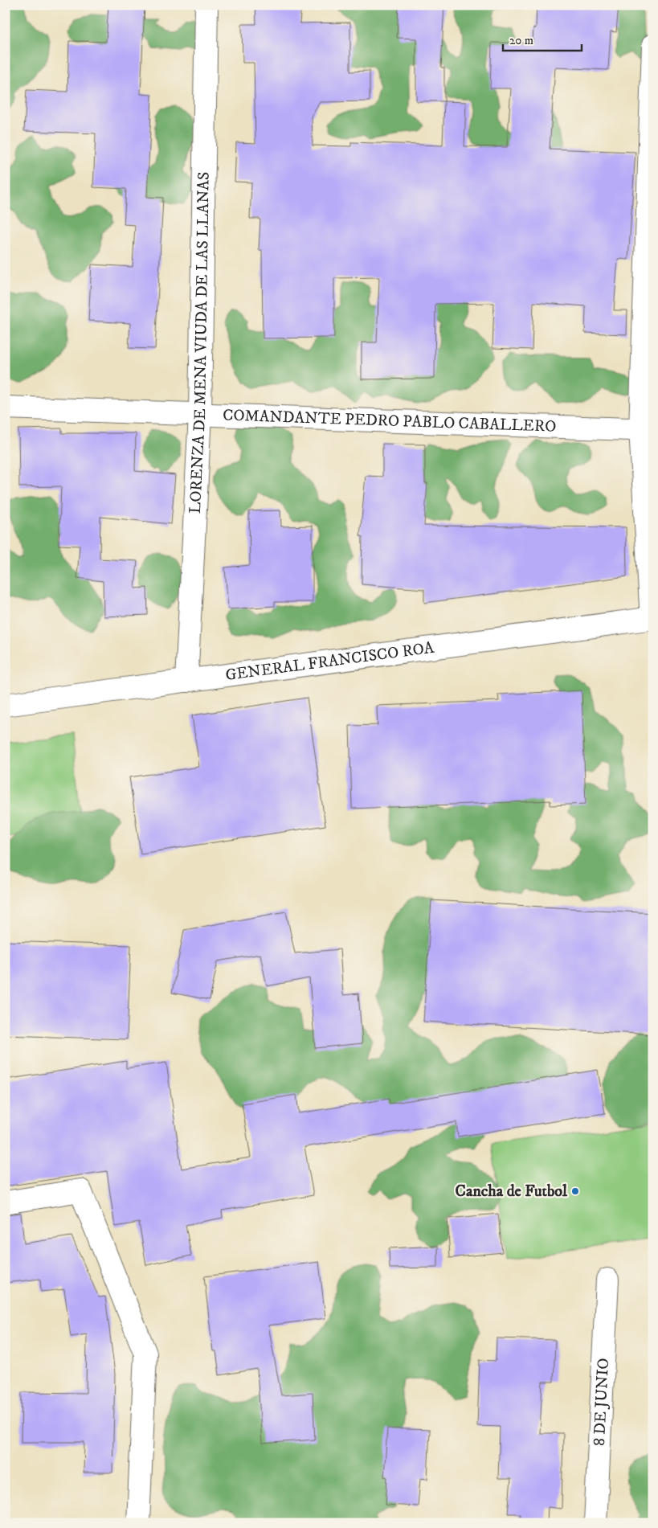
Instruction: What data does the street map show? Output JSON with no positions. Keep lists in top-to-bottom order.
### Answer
{
  "streets": {
    "street": [
      "LORENZA DE MENA VIUDA DE LAS LLANAS",
      "COMANDANTE PEDRO PABLO CABALLERO",
      "GENERAL FRANCISCO ROA",
      "8 DE JUNIO"
    ]
  },
  "crossings": [
    ["LORENZA DE MENA VIUDA DE LAS LLANAS", "COMANDANTE PEDRO PABLO CABALLERO"],
    ["LORENZA DE MENA VIUDA DE LAS LLANAS", "GENERAL FRANCISCO ROA"]
  ],
  "places": ["Cancha de Futbol"],
  "scale_bar": "20 m"
}
